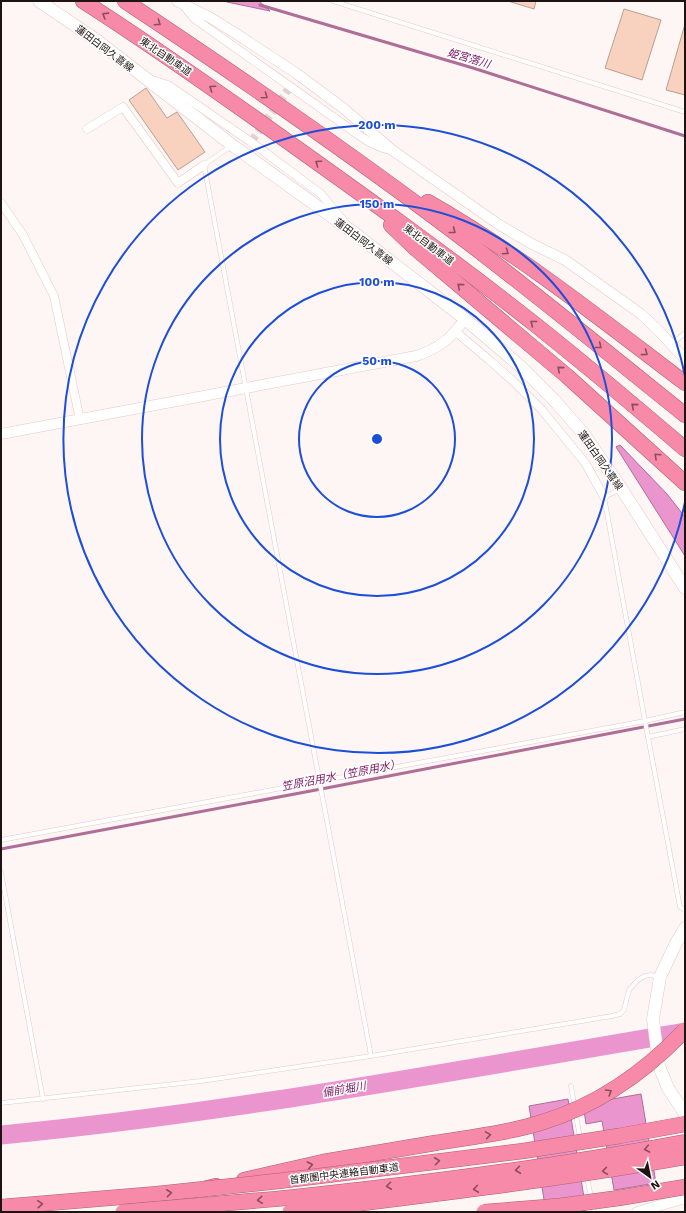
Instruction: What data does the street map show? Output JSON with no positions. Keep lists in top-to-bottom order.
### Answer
{
  "streets": {
    "highway": ["東北自動車道", "首都圏中央連絡自動車道"],
    "main road": ["蓮田白岡久喜線"]
  },
  "water": ["姫宮落川", "笠原沼用水（笠原用水）", "備前堀川"],
  "north": "bottom right",
  "rings": [
    "200 m",
    "150 m",
    "100 m",
    "50 m"
  ]
}
